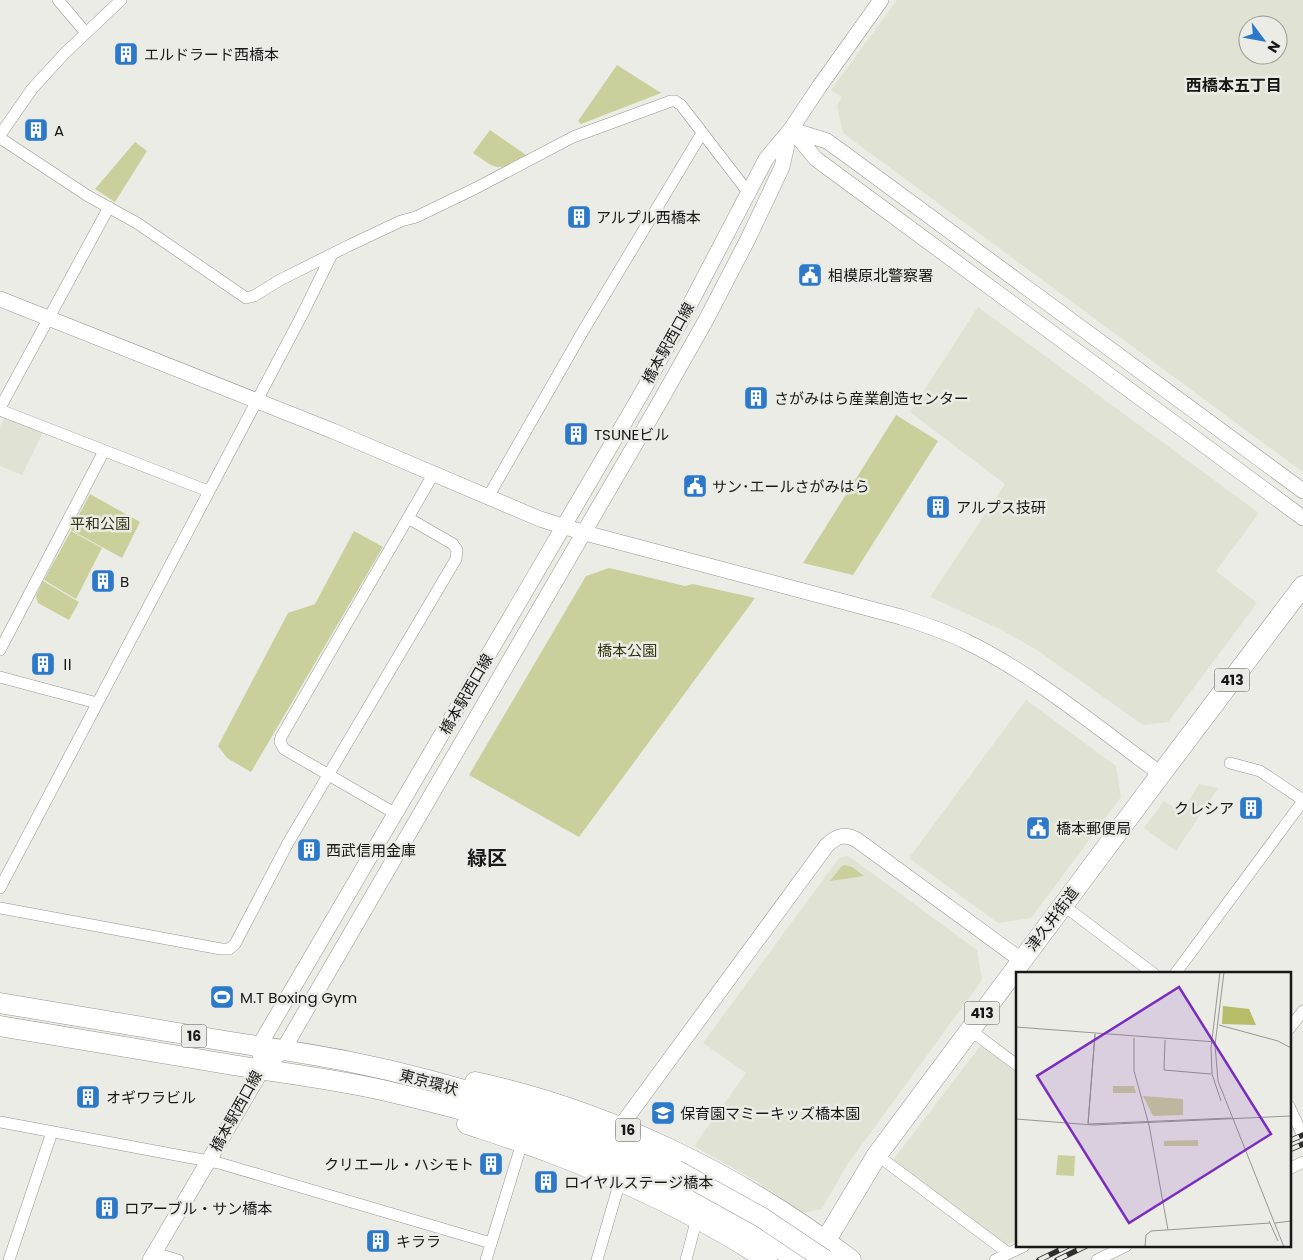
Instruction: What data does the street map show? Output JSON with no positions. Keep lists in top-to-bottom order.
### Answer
{
  "streets": {
    "highway": [
      "413",
      "津久井街道",
      "16",
      "東京環状"
    ],
    "street": ["橋本駅西口線"]
  },
  "crossings": [
    ["橋本駅西口線", "東京環状"],
    ["津久井街道", "16"],
    ["津久井街道", "東京環状"],
    ["16", "東京環状"]
  ],
  "districts": ["西橋本五丁目", "緑区"],
  "parks": ["平和公園", "橋本公園"],
  "places": {
    "building": [
      "エルドラード西橋本",
      "A",
      "アルプル西橋本",
      "さがみはら産業創造センター",
      "TSUNEビル",
      "アルプス技研",
      "B",
      "Ⅱ",
      "クレシア",
      "西武信用金庫",
      "オギワラビル",
      "クリエール・ハシモト",
      "ロイヤルステージ橋本",
      "ロアーブル・サン橋本",
      "キララ"
    ],
    "public building": ["相模原北警察署", "サン･エールさがみはら", "橋本郵便局"],
    "sports": ["M.T Boxing Gym"],
    "school or university": ["保育園マミーキッズ橋本園"]
  },
  "north": "bottom right"
}
